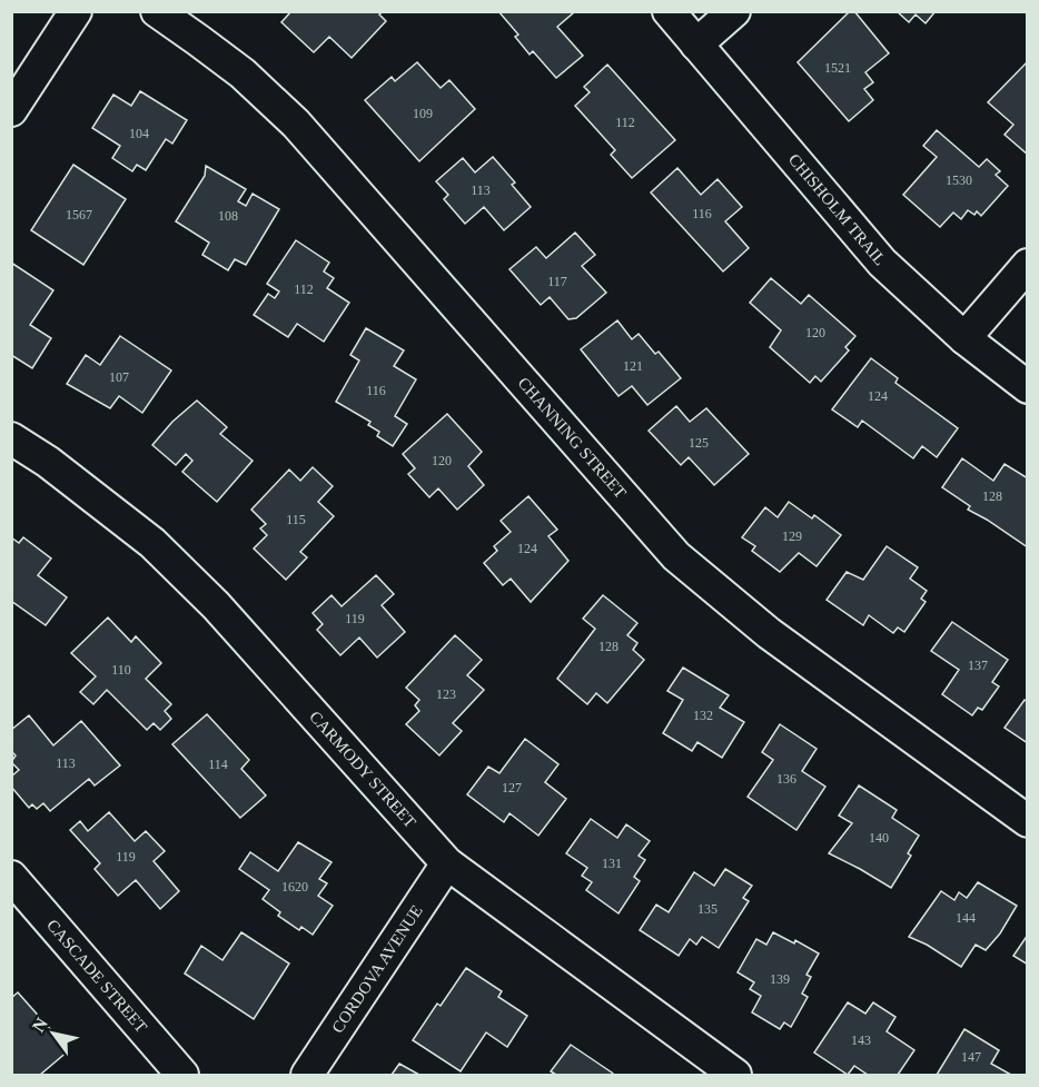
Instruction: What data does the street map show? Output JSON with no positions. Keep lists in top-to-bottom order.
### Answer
{
  "streets": {
    "street": [
      "CHISHOLM TRAIL",
      "CHANNING STREET",
      "CARMODY STREET",
      "CORDOVA AVENUE",
      "CASCADE STREET"
    ]
  },
  "crossings": [
    ["CARMODY STREET", "CORDOVA AVENUE"]
  ],
  "house_numbers": [
    "1521",
    "109",
    "112",
    "104",
    "1530",
    "113",
    "116",
    "1567",
    "108",
    "117",
    "112",
    "120",
    "121",
    "107",
    "116",
    "124",
    "125",
    "120",
    "128",
    "115",
    "129",
    "124",
    "119",
    "128",
    "137",
    "110",
    "123",
    "132",
    "113",
    "114",
    "136",
    "127",
    "140",
    "119",
    "131",
    "1620",
    "135",
    "144",
    "139",
    "143",
    "147"
  ],
  "north": "top left"
}
